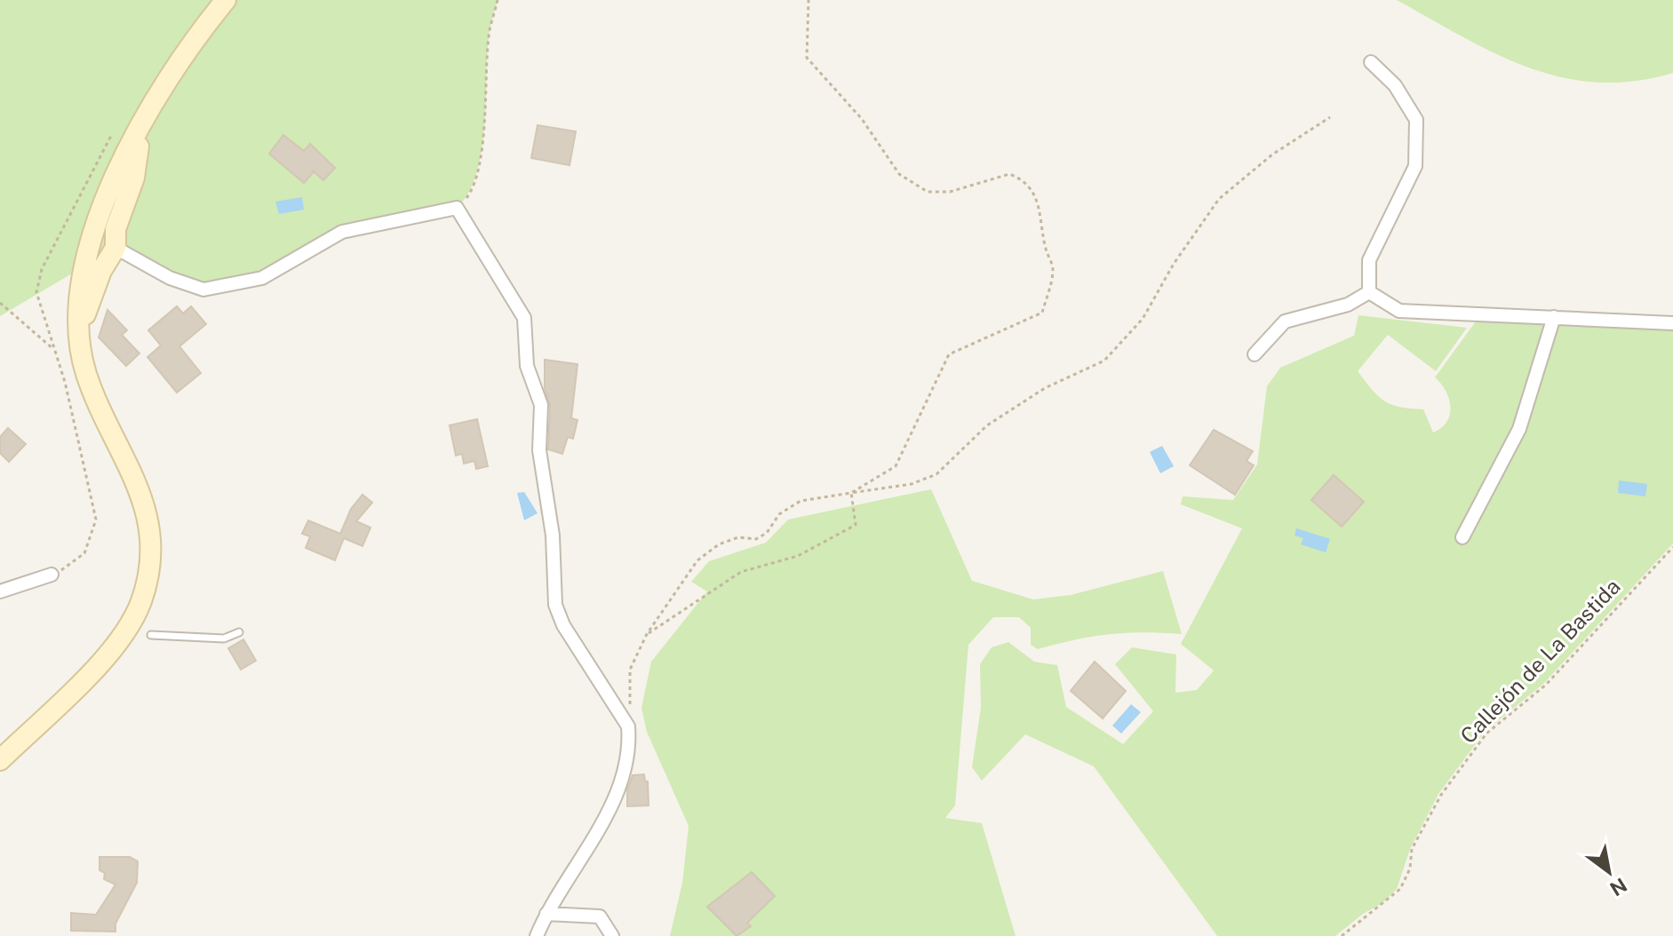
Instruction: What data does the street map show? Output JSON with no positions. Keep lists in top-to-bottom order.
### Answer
{
  "streets": {
    "path": ["Callejón de La Bastida"]
  },
  "north": "bottom right"
}
